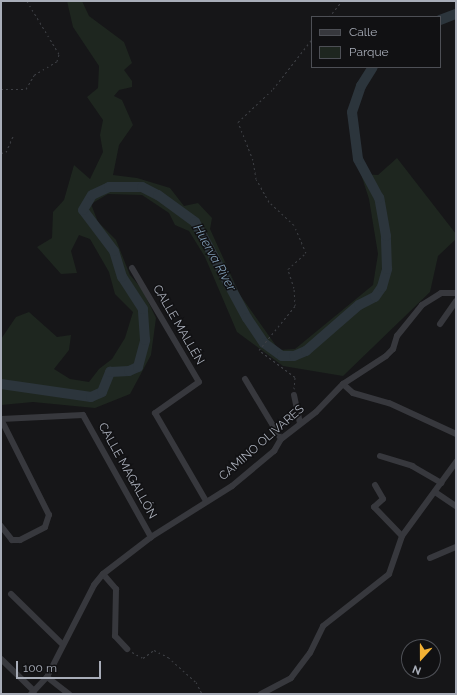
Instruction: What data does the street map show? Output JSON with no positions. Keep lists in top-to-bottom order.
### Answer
{
  "streets": {
    "street": ["CALLE MALLÉN", "CAMINO OLIVARES", "CALLE MAGALLÓN"]
  },
  "crossings": [
    ["CALLE MALLÉN", "CAMINO OLIVARES"],
    ["CAMINO OLIVARES", "CALLE MAGALLÓN"]
  ],
  "water": ["Huerva River"],
  "legend": ["Calle", "Parque"],
  "scale_bar": "100 m",
  "north": "bottom"
}
